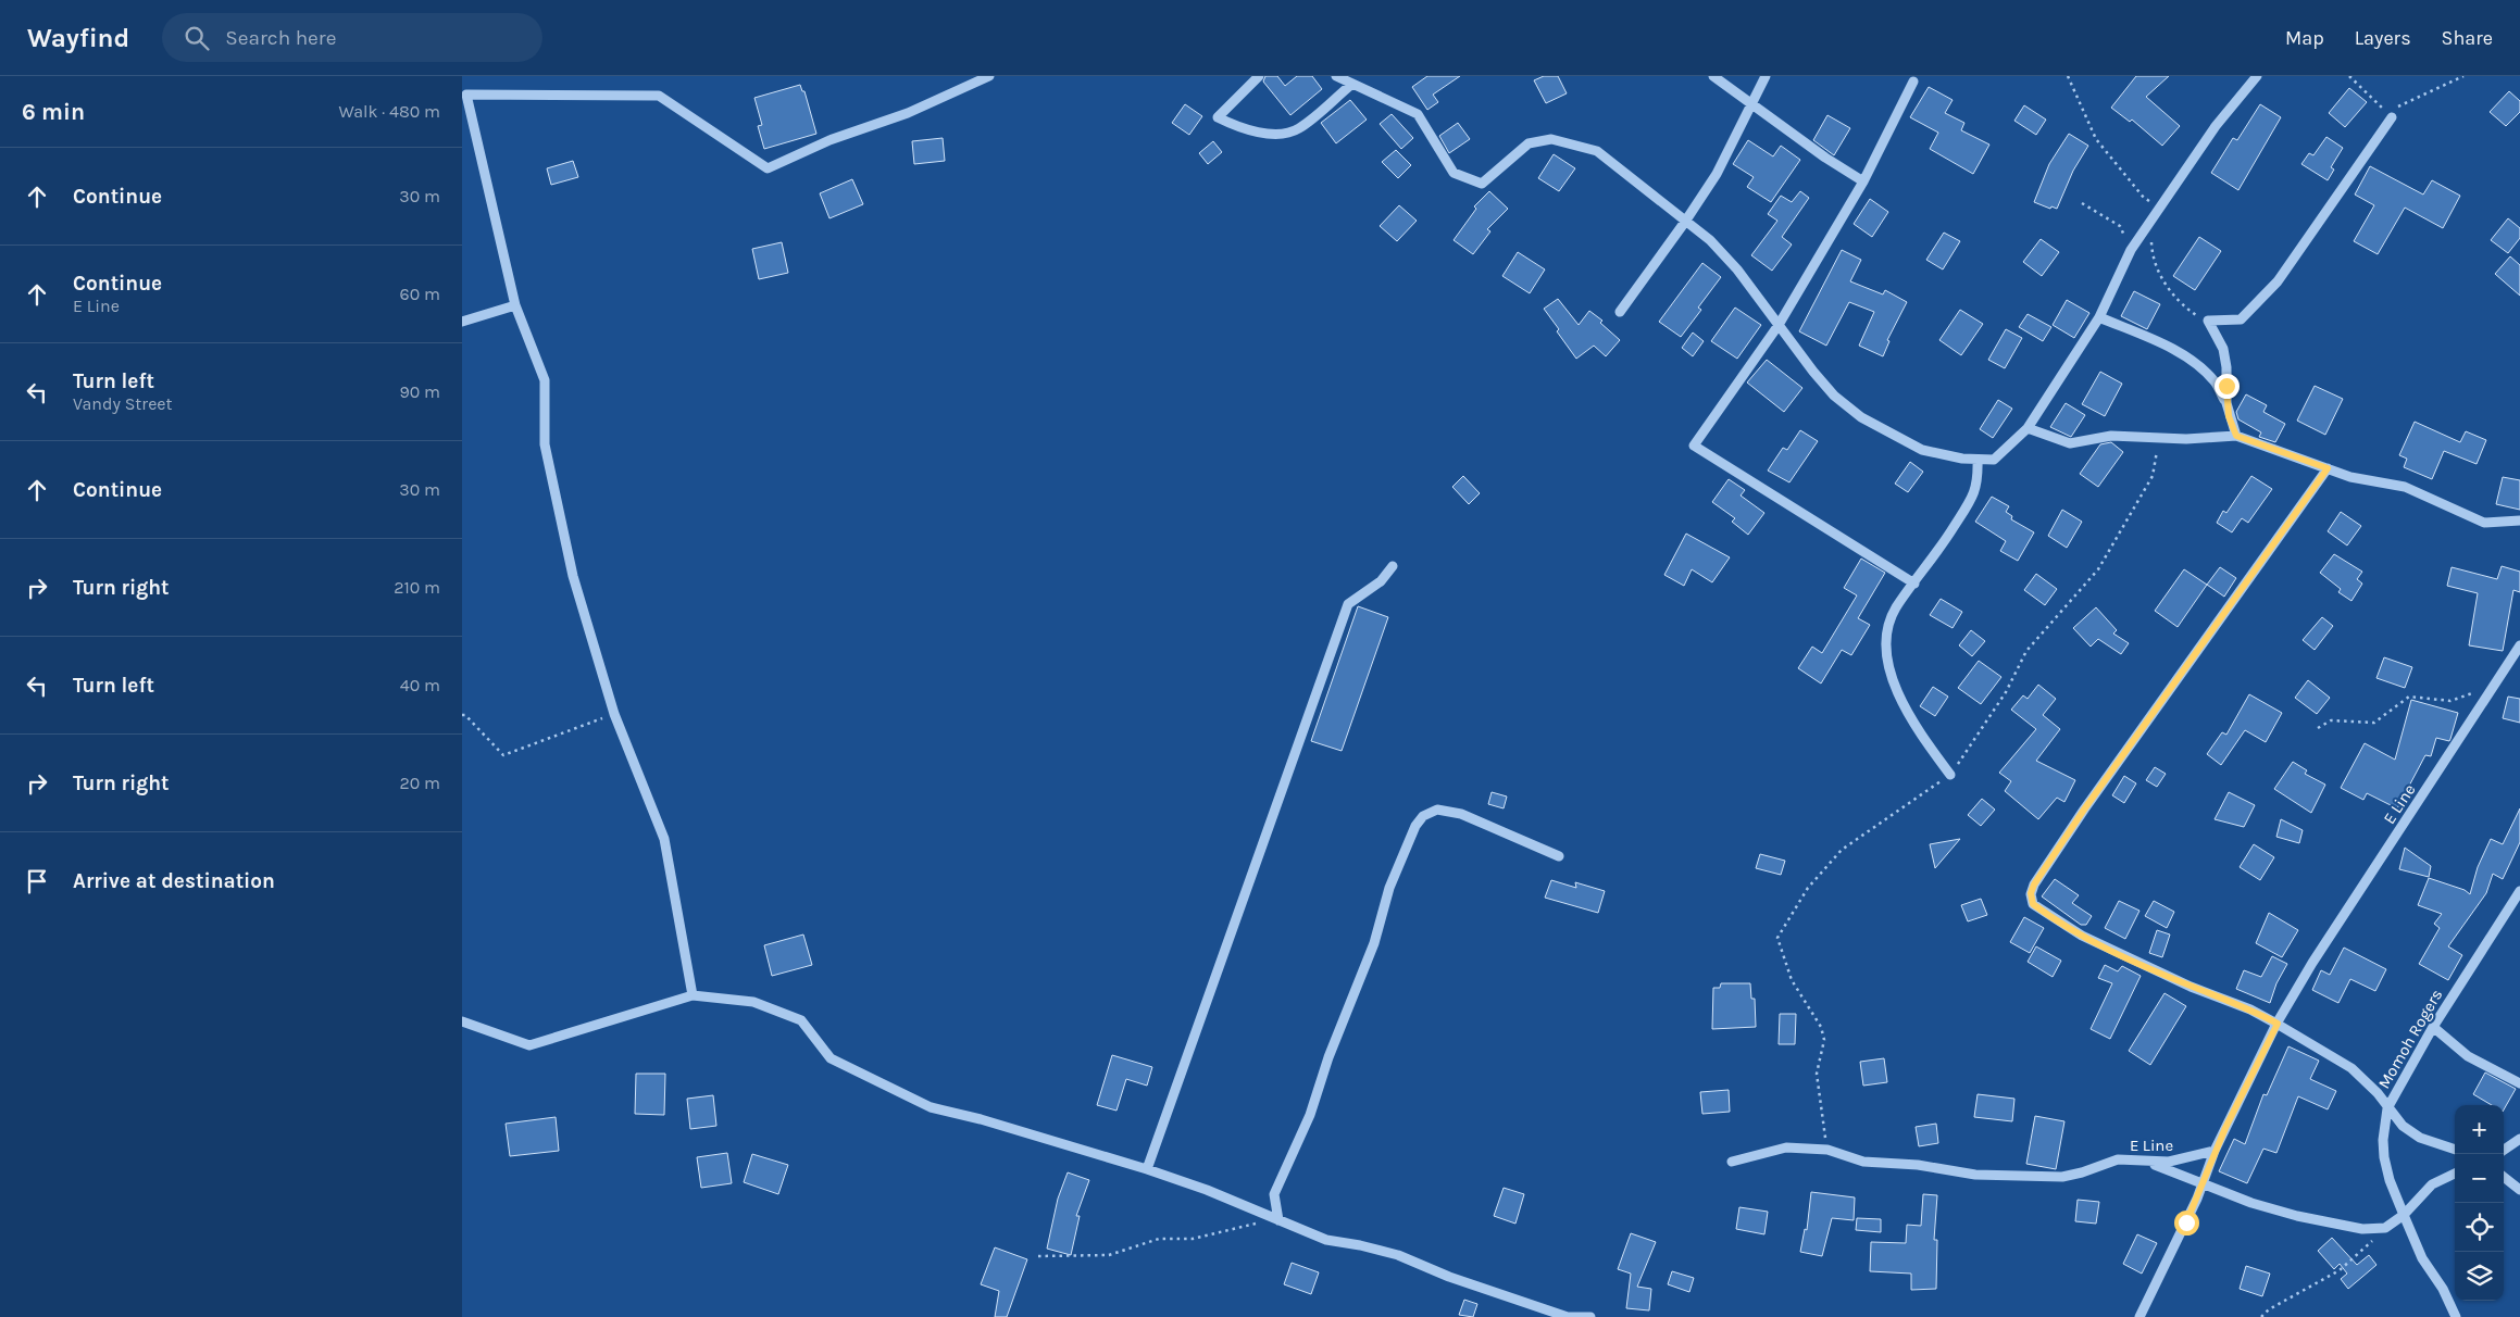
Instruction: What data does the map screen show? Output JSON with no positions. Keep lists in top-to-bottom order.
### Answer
{
  "streets": {
    "street": ["E Line", "Momoh Rogers"]
  },
  "page": {
    "header": "Wayfind",
    "search": "Search here",
    "nav": ["Map", "Layers", "Share"],
    "heading": ["6 min", "Walk · 480 m"],
    "list": [
      ["Continue", "30 m"],
      ["Continue", "E Line", "60 m"],
      ["Turn left", "Vandy Street", "90 m"],
      ["Continue", "30 m"],
      ["Turn right", "210 m"],
      ["Turn left", "40 m"],
      ["Turn right", "20 m"],
      "Arrive at destination"
    ],
    "map_buttons": ["+", "−"]
  }
}
